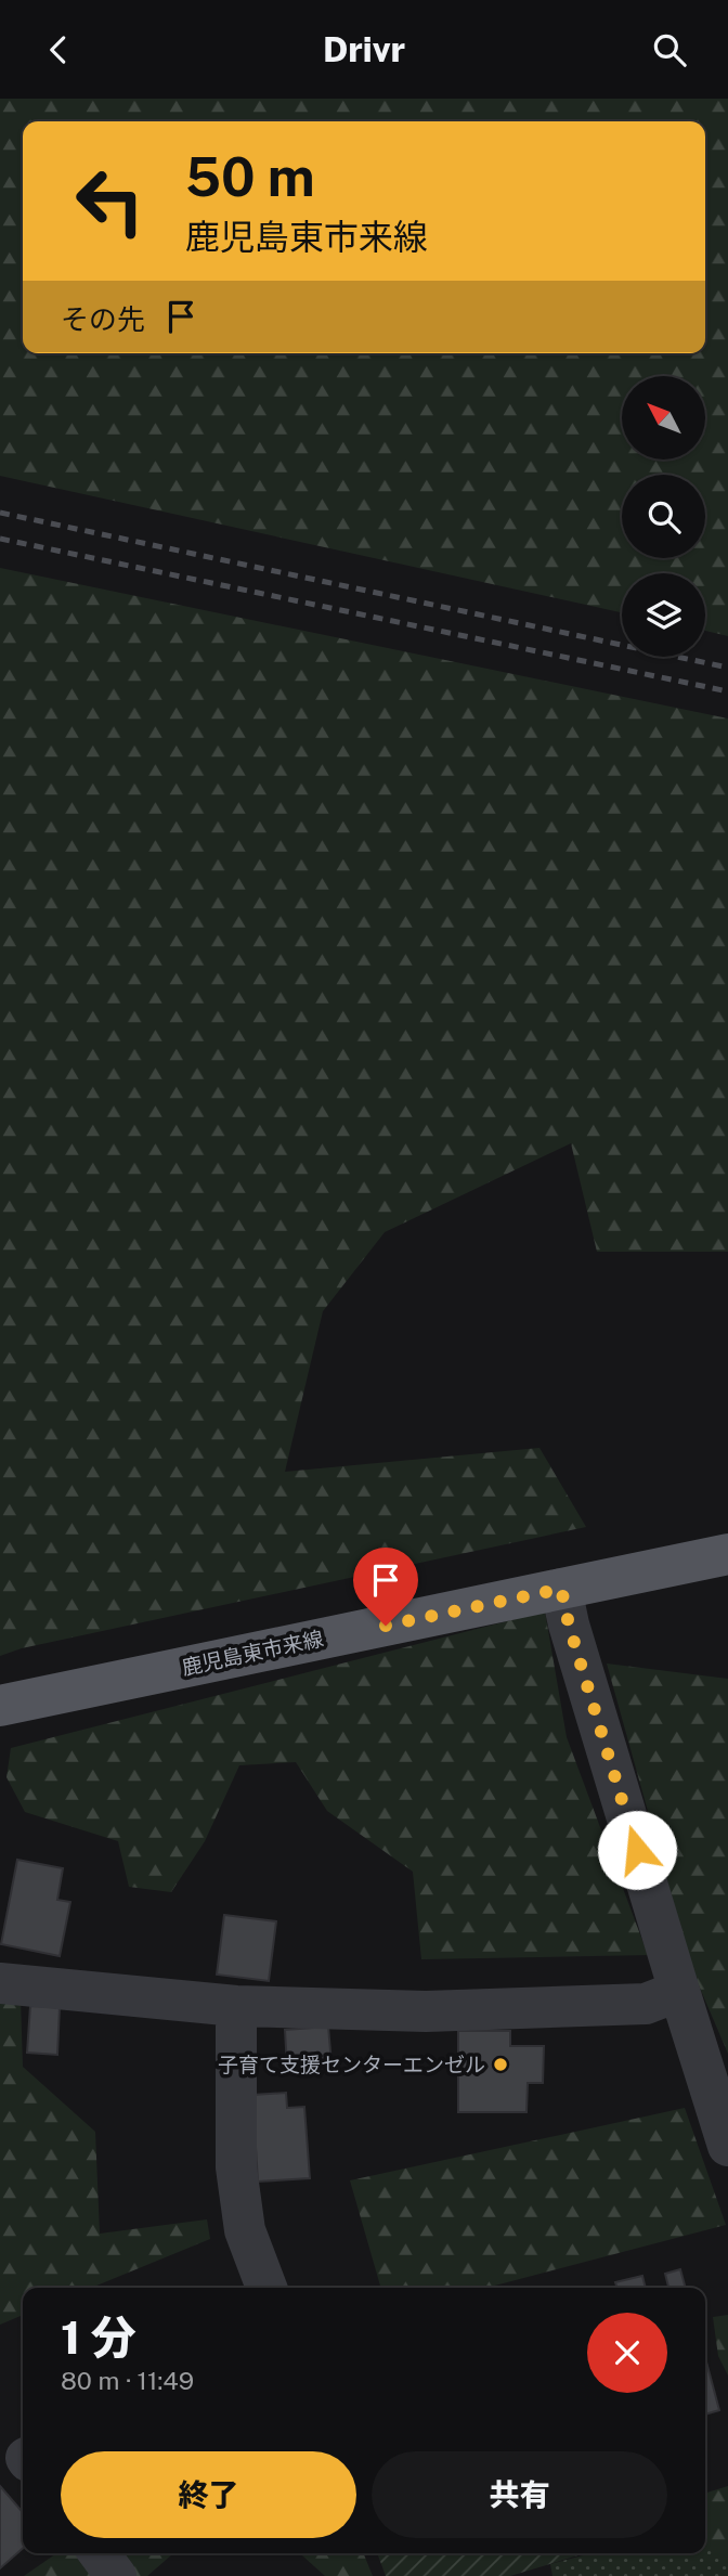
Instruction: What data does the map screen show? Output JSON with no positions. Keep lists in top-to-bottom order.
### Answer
{
  "streets": {
    "main road": ["鹿児島東市来線"]
  },
  "places": ["子育て支援センターエンゼル"],
  "north": "top left",
  "page": {
    "header": "Drivr",
    "turn": ["50 m", "鹿児島東市来線"],
    "then": "その先",
    "heading": ["1 分", "80 m · 11:49"],
    "buttons": ["終了", "共有"]
  }
}
